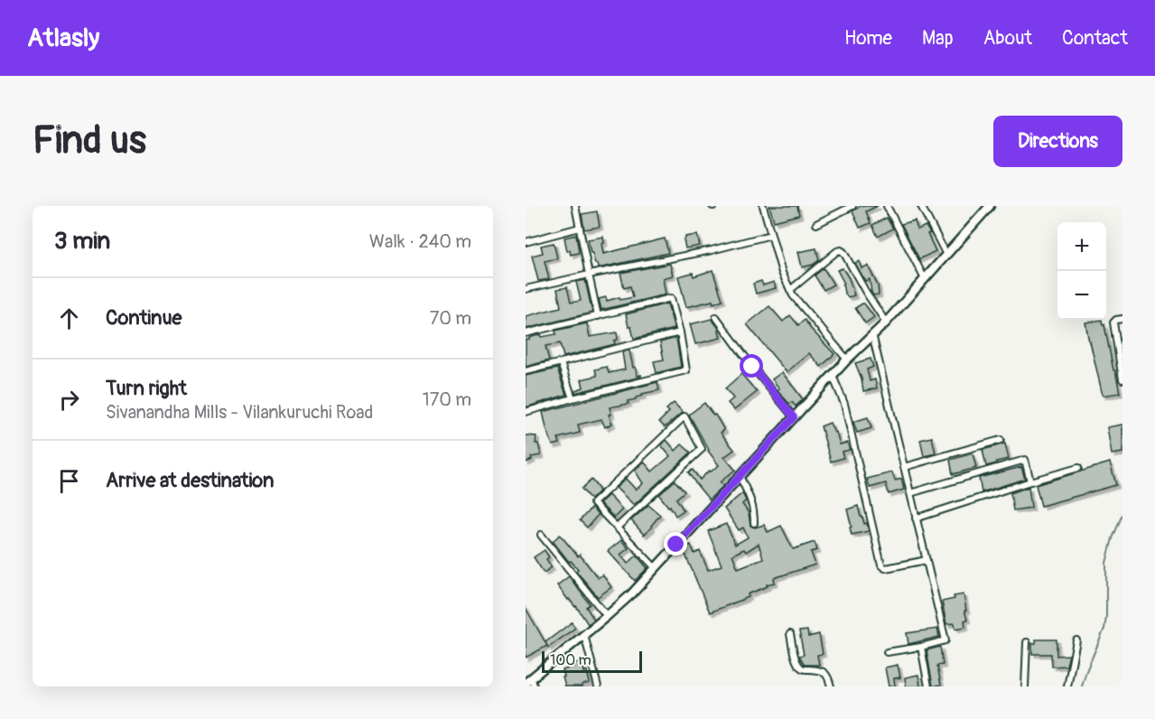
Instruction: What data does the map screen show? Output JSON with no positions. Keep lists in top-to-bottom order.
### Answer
{
  "scale_bar": "100 m",
  "page": {
    "header": "Atlasly",
    "nav": [
      "Home",
      "Map",
      "About",
      "Contact"
    ],
    "buttons": "Directions",
    "title": "Find us",
    "heading": ["3 min", "Walk · 240 m"],
    "map_buttons": ["+", "−"],
    "list": [
      ["Continue", "70 m"],
      ["Turn right", "Sivanandha Mills - Vilankuruchi Road", "170 m"],
      "Arrive at destination"
    ],
    "scale": "100 m"
  }
}
